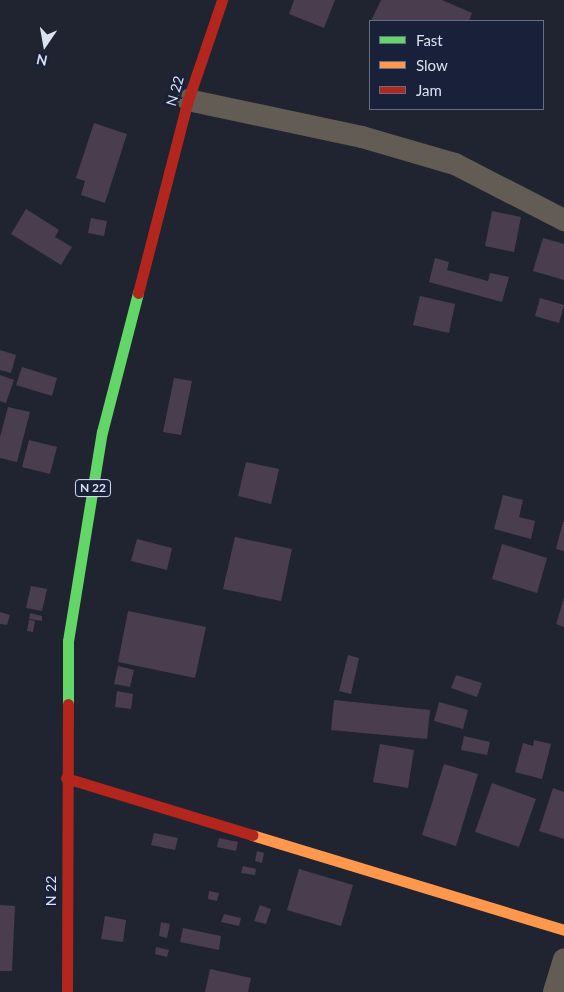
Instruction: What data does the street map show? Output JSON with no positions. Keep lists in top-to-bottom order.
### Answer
{
  "streets": {
    "main road": ["N 22"]
  },
  "legend": ["Fast", "Slow", "Jam"],
  "north": "bottom"
}
